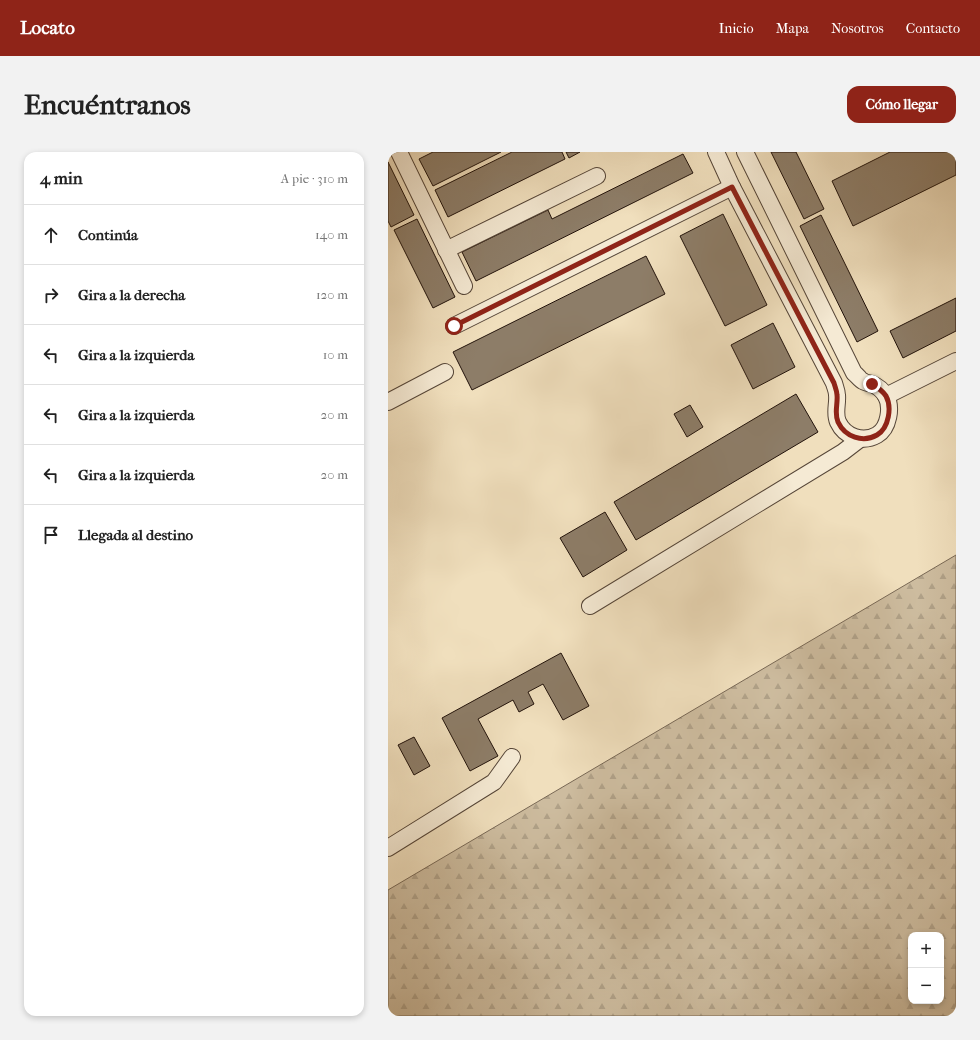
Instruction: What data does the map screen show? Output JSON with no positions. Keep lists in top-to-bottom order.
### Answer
{
  "page": {
    "header": "Locato",
    "nav": [
      "Inicio",
      "Mapa",
      "Nosotros",
      "Contacto"
    ],
    "buttons": "Cómo llegar",
    "title": "Encuéntranos",
    "heading": ["4 min", "A pie · 310 m"],
    "list": [
      ["Continúa", "140 m"],
      ["Gira a la derecha", "120 m"],
      ["Gira a la izquierda", "10 m"],
      ["Gira a la izquierda", "20 m"],
      ["Gira a la izquierda", "20 m"],
      "Llegada al destino"
    ],
    "map_buttons": ["+", "−"]
  }
}
